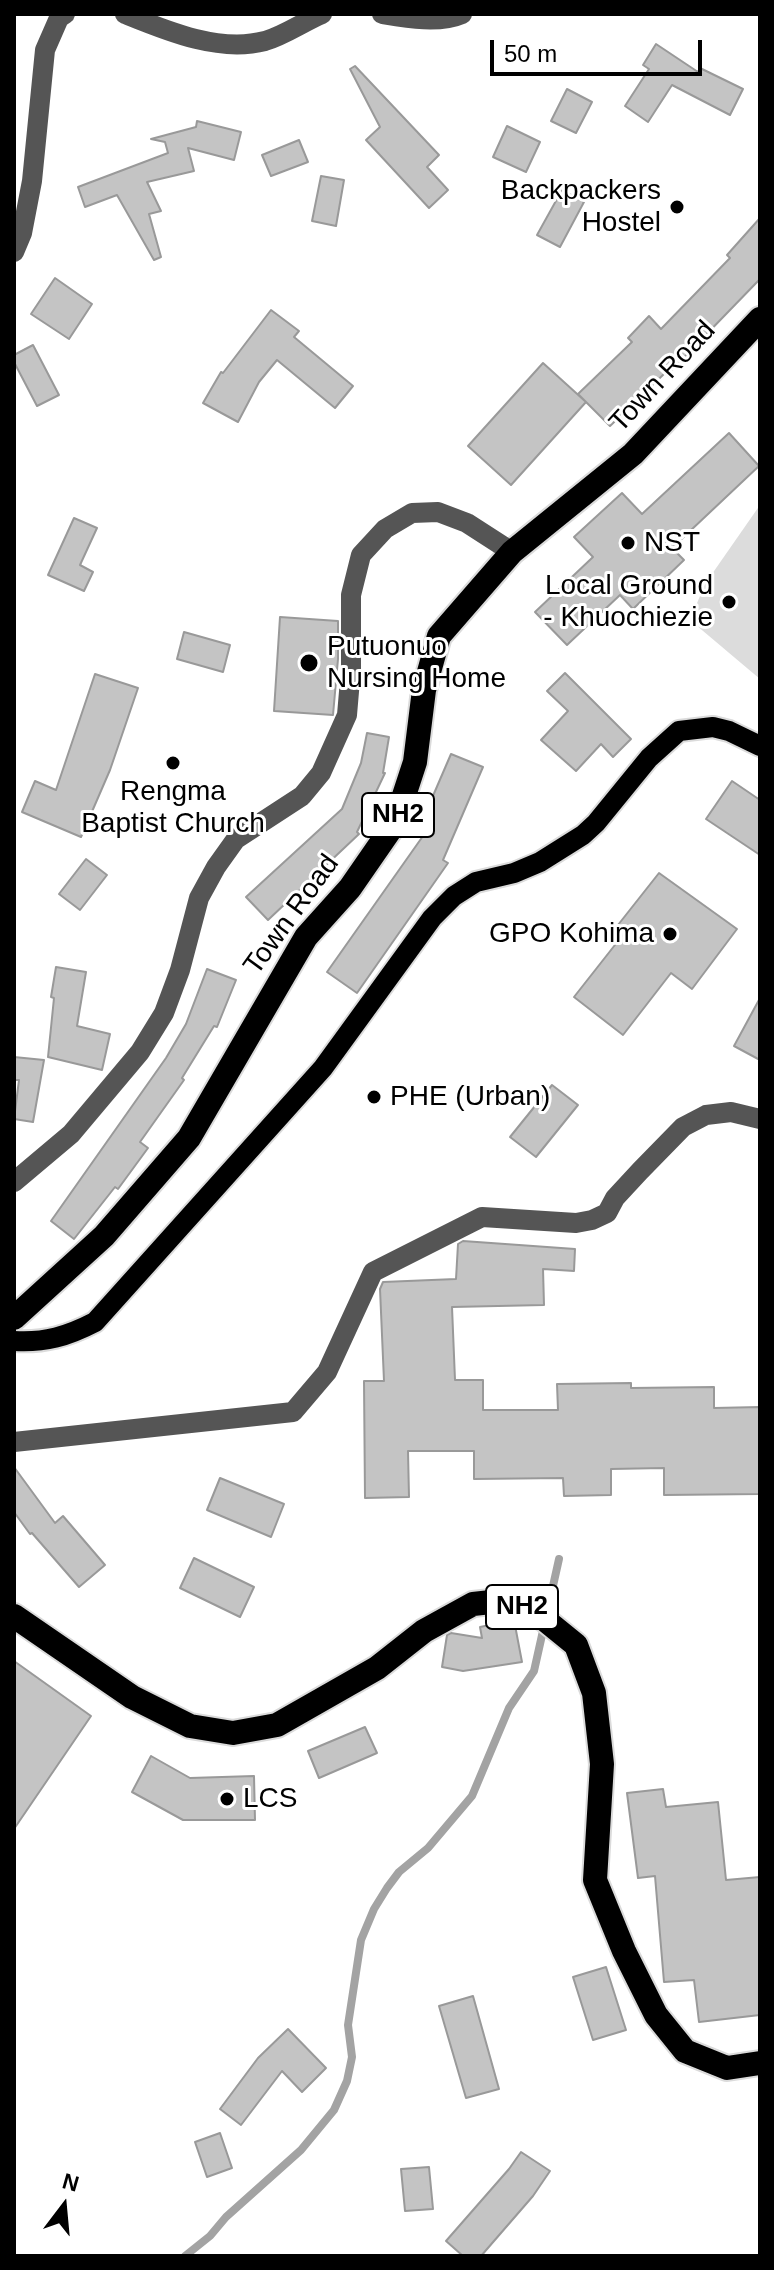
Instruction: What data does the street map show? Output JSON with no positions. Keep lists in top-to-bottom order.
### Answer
{
  "streets": {
    "highway": ["Town Road", "NH2"]
  },
  "places": [
    "Backpackers Hostel",
    "NST",
    "Local Ground - Khuochiezie",
    "Putuonuo Nursing Home",
    "Rengma Baptist Church",
    "GPO Kohima",
    "PHE (Urban)",
    "LCS"
  ],
  "scale_bar": "50 m",
  "north": "top"
}
